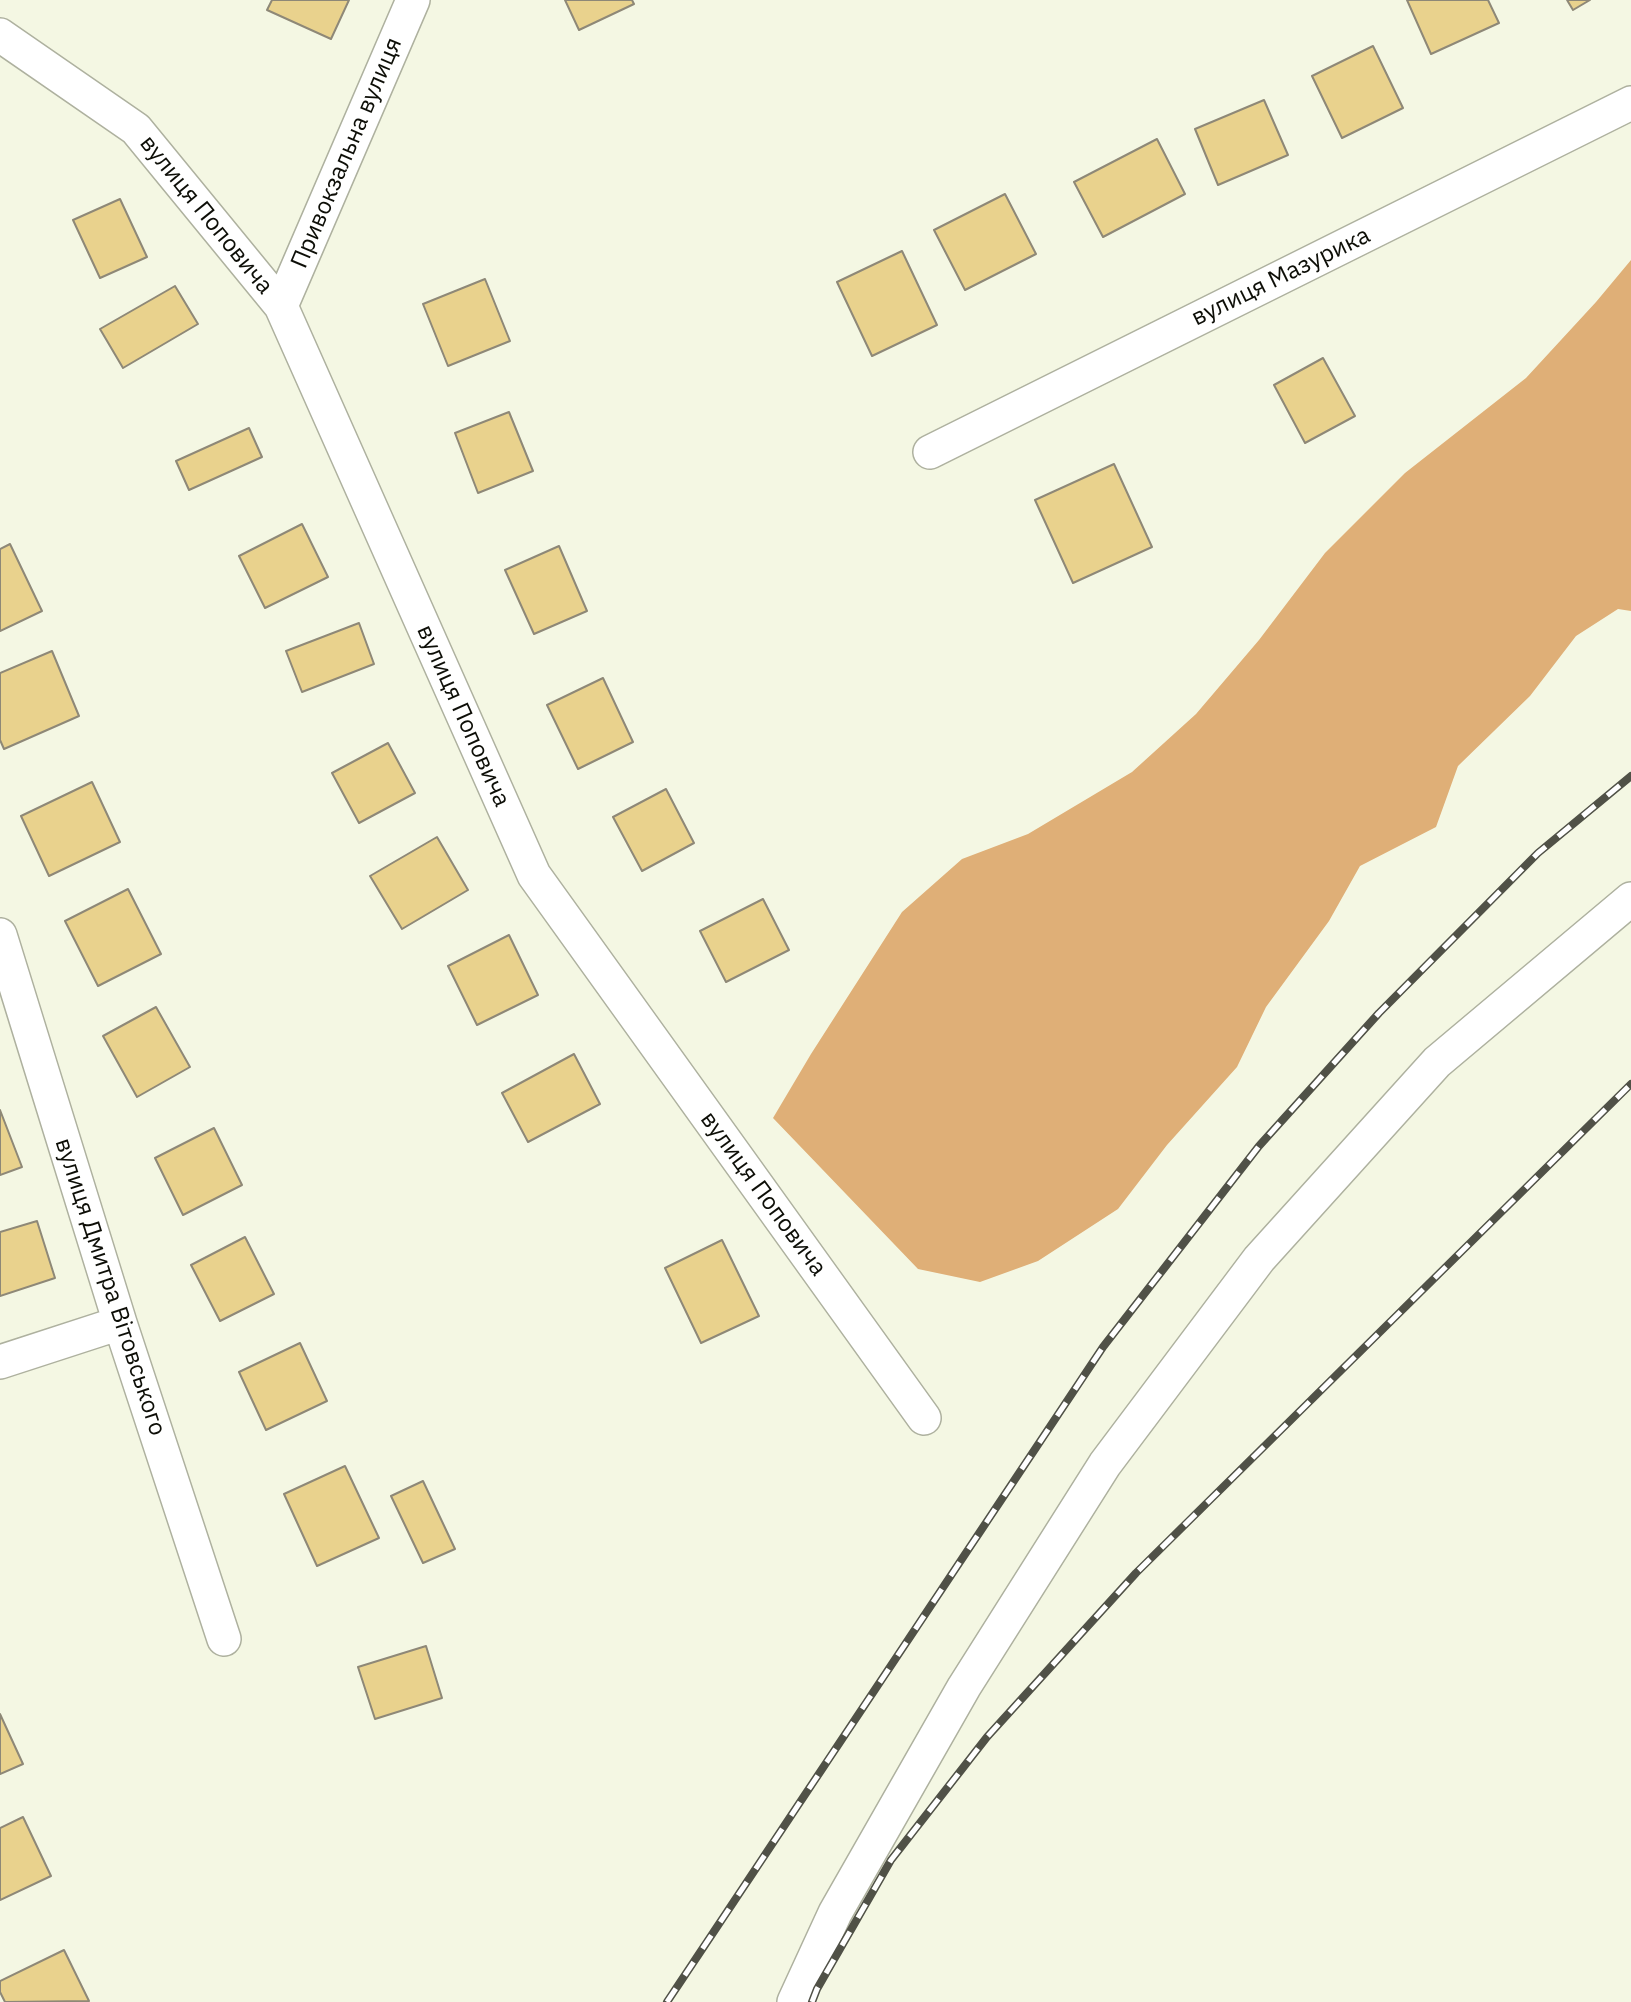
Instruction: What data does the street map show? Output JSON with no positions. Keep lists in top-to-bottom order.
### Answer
{
  "streets": {
    "street": [
      "Привокзальна вулиця",
      "вулиця Поповича",
      "вулиця Мазурика",
      "вулиця Дмитра Вітовського"
    ]
  },
  "crossings": [
    ["Привокзальна вулиця", "вулиця Поповича"]
  ]
}
